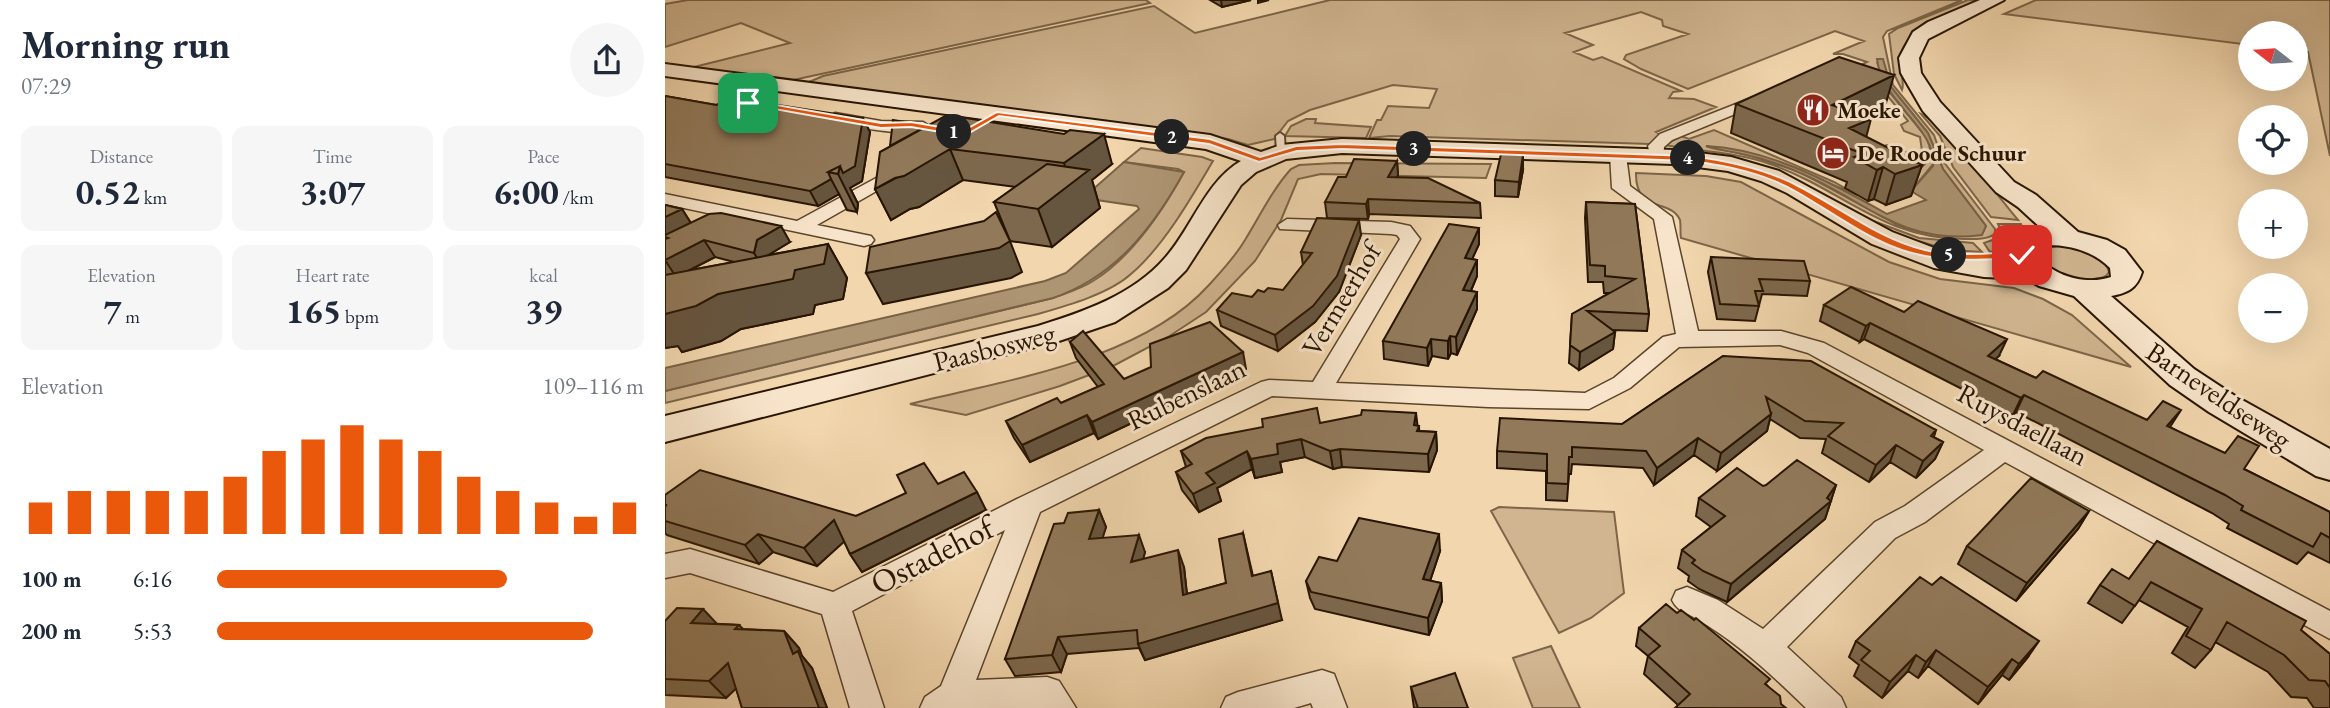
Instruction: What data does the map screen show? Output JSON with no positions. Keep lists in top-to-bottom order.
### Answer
{
  "streets": {
    "street": [
      "Vermeerhof",
      "Paasbosweg",
      "Rubenslaan",
      "Barneveldseweg",
      "Ruysdaellaan",
      "Ostadehof"
    ]
  },
  "crossings": [
    ["Vermeerhof", "Rubenslaan"],
    ["Rubenslaan", "Ruysdaellaan"],
    ["Rubenslaan", "Ostadehof"]
  ],
  "places": {
    "restaurant": ["Moeke"],
    "hotel": ["De Roode Schuur"]
  },
  "north": "left",
  "page": {
    "heading": ["Morning run", "07:29"],
    "map_buttons": ["+", "−"],
    "pins": [
      "1",
      "2",
      "3",
      "4",
      "5"
    ],
    "stats": [
      ["Distance", "0.52 km"],
      ["Time", "3:07"],
      ["Pace", "6:00 /km"],
      ["Elevation", "7 m"],
      ["Heart rate", "165 bpm"],
      ["kcal", "39"]
    ],
    "chart": ["Elevation", "109–116 m"],
    "list": [
      {
        "name": "100 m",
        "note": "6:16"
      },
      {
        "name": "200 m",
        "note": "5:53"
      }
    ]
  }
}
